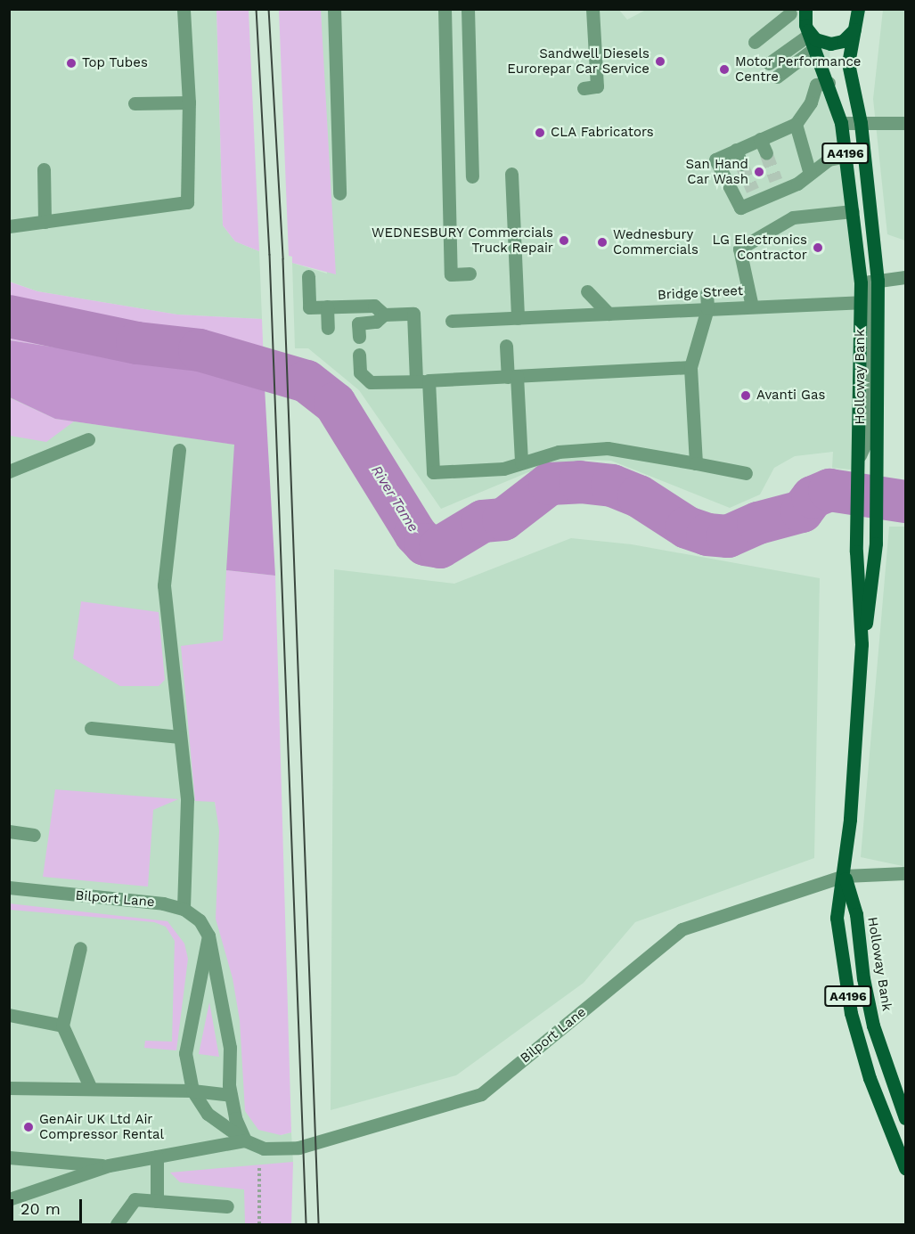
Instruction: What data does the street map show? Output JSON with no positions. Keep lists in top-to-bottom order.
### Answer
{
  "streets": {
    "main road": ["A4196", "Holloway Bank"],
    "street": ["Bridge Street", "Bilport Lane"]
  },
  "crossings": [
    ["A4196", "Holloway Bank"],
    ["Bridge Street", "Holloway Bank"],
    ["Holloway Bank", "Bilport Lane"]
  ],
  "water": ["River Tame"],
  "places": [
    "Sandwell Diesels Eurorepar Car Service",
    "Top Tubes",
    "Motor Performance Centre",
    "CLA Fabricators",
    "San Hand Car Wash",
    "WEDNESBURY Commercials Truck Repair",
    "Wednesbury Commercials",
    "LG Electronics Contractor",
    "Avanti Gas",
    "GenAir UK Ltd Air Compressor Rental"
  ],
  "scale_bar": "20 m"
}
